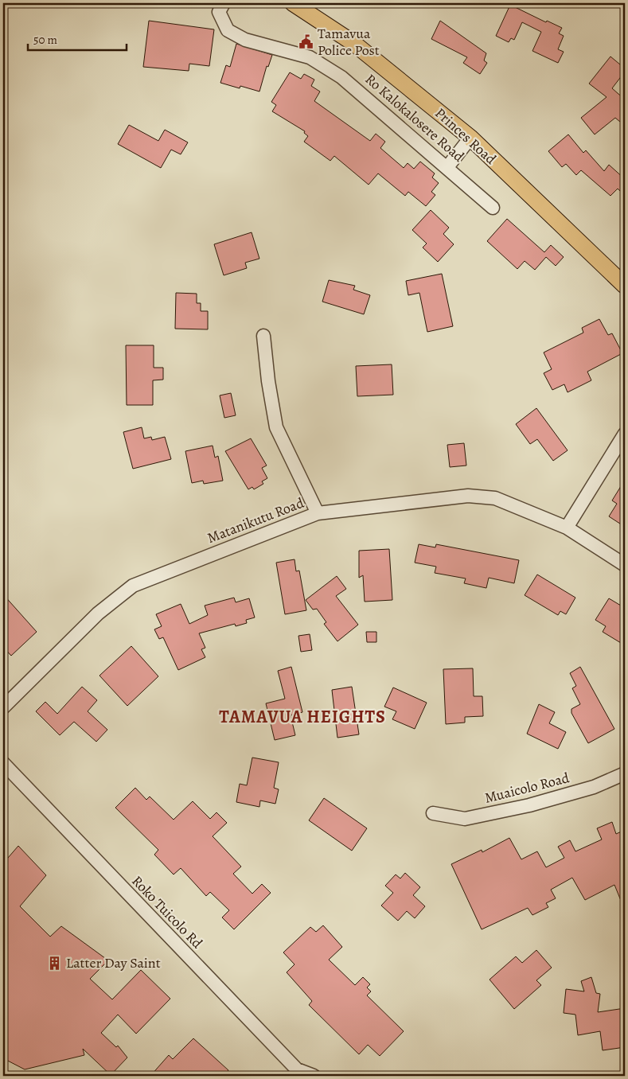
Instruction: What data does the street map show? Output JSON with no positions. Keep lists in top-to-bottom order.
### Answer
{
  "streets": {
    "main road": ["Princes Road"],
    "street": [
      "Ro Kalokalosere Road",
      "Matanikutu Road",
      "Muaicolo Road",
      "Roko Tuicolo Rd"
    ]
  },
  "districts": ["TAMAVUA HEIGHTS"],
  "places": {
    "public building": ["Tamavua Police Post"],
    "building": ["Latter Day Saint"]
  },
  "scale_bar": "50 m"
}
